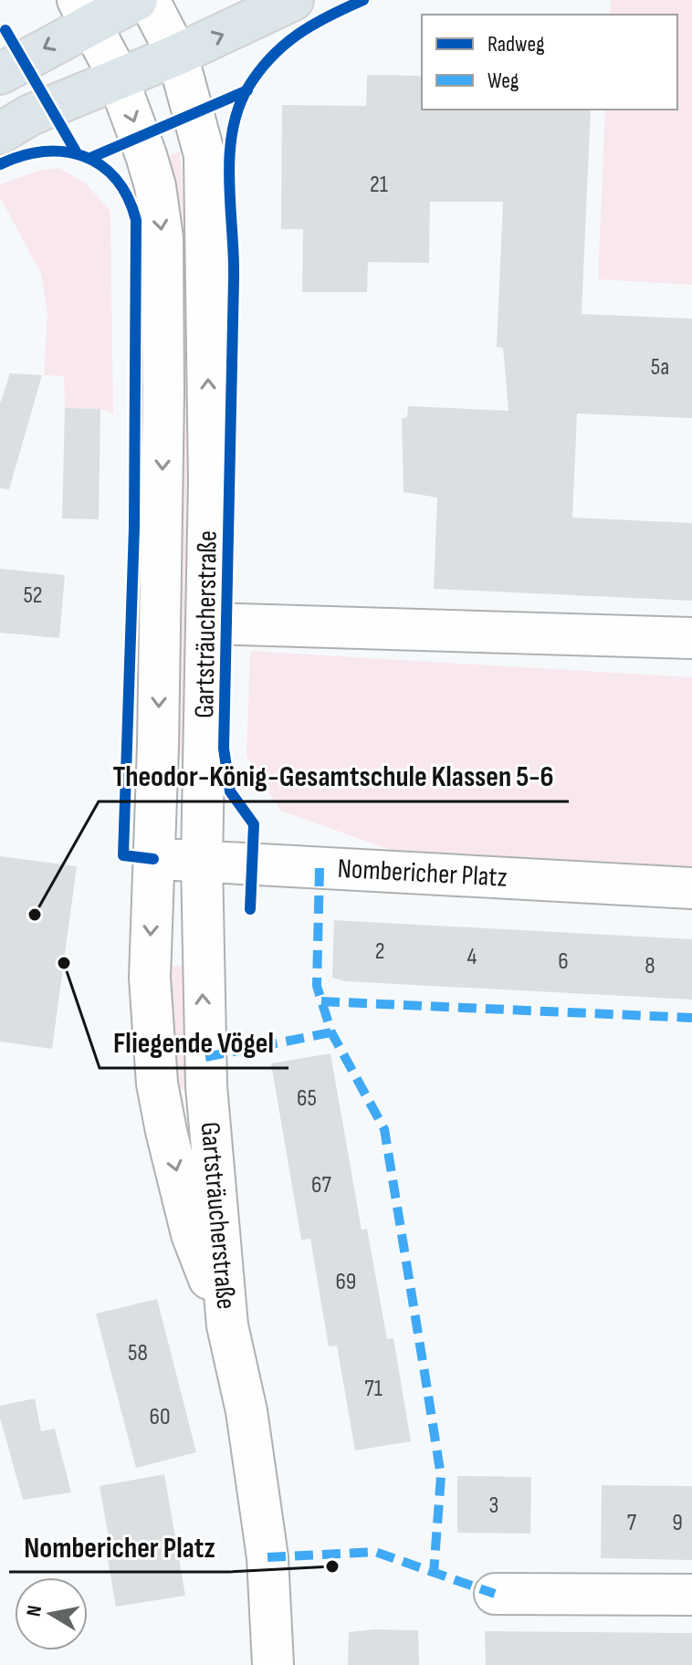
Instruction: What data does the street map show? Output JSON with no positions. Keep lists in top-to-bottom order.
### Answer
{
  "streets": {
    "street": ["Gartsträucherstraße", "Nombericher Platz"]
  },
  "crossings": [
    ["Gartsträucherstraße", "Nombericher Platz"]
  ],
  "places": ["Theodor-König-Gesamtschule Klassen 5-6", "Fliegende Vögel", "Nombericher Platz"],
  "house_numbers": [
    "21",
    "5a",
    "52",
    "2",
    "4",
    "6",
    "8",
    "65",
    "67",
    "69",
    "58",
    "71",
    "60",
    "3",
    "7",
    "9"
  ],
  "legend": ["Radweg", "Weg"],
  "north": "left"
}
